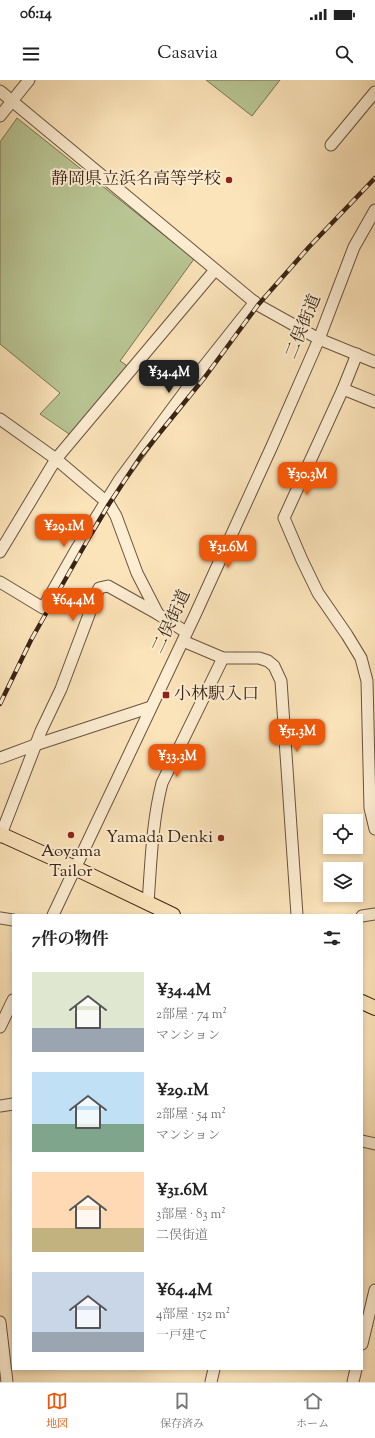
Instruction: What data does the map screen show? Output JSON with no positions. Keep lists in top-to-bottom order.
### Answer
{
  "streets": {
    "street": ["二俣街道"]
  },
  "places": {
    "other": ["静岡県立浜名高等学校", "Aoyama Tailor", "Yamada Denki"],
    "transit": ["小林駅入口"]
  },
  "page": {
    "status": "06:14",
    "header": "Casavia",
    "price": [
      "¥34.4M",
      "¥30.3M",
      "¥29.1M",
      "¥31.6M",
      "¥64.4M",
      "¥51.3M",
      "¥33.3M"
    ],
    "heading": "7件の物件",
    "list": [
      {
        "name": "¥34.4M",
        "note": "2部屋 · 74 m² · マンション"
      },
      {
        "name": "¥29.1M",
        "note": "2部屋 · 54 m² · マンション"
      },
      {
        "name": "¥31.6M",
        "note": "3部屋 · 83 m² · 二俣街道"
      },
      {
        "name": "¥64.4M",
        "note": "4部屋 · 152 m² · 一戸建て"
      }
    ],
    "tabs": ["地図", "保存済み", "ホーム"]
  }
}
